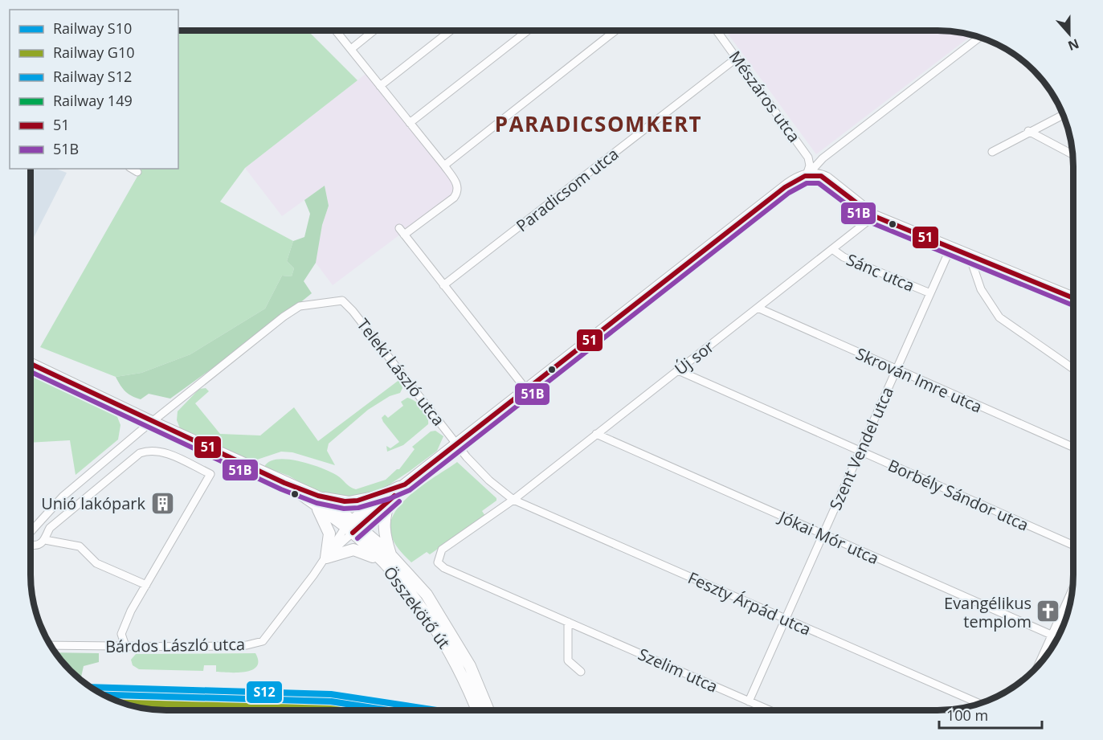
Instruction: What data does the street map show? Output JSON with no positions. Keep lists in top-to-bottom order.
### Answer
{
  "streets": {
    "street": [
      "Mészáros utca",
      "Paradicsom utca",
      "Sánc utca",
      "Új sor",
      "Teleki László utca",
      "Skrován Imre utca",
      "Szent Vendel utca",
      "Borbély Sándor utca",
      "Jókai Mór utca",
      "Feszty Árpád utca",
      "Összekötő út",
      "Bárdos László utca",
      "Szelim utca"
    ]
  },
  "crossings": [
    ["Mészáros utca", "Paradicsom utca"],
    ["Sánc utca", "Új sor"],
    ["Sánc utca", "Szent Vendel utca"],
    ["Új sor", "Teleki László utca"],
    ["Új sor", "Skrován Imre utca"],
    ["Új sor", "Borbély Sándor utca"],
    ["Új sor", "Jókai Mór utca"],
    ["Új sor", "Feszty Árpád utca"],
    ["Új sor", "Szelim utca"],
    ["Teleki László utca", "Feszty Árpád utca"],
    ["Skrován Imre utca", "Szent Vendel utca"],
    ["Szent Vendel utca", "Borbély Sándor utca"],
    ["Szent Vendel utca", "Jókai Mór utca"],
    ["Szent Vendel utca", "Feszty Árpád utca"],
    ["Szent Vendel utca", "Szelim utca"]
  ],
  "districts": ["PARADICSOMKERT"],
  "places": {
    "building": ["Unió lakópark"],
    "church": ["Evangélikus templom"]
  },
  "lines": [
    "transit line 51",
    "transit line 51B",
    "rail line S12",
    "rail line S10",
    "rail line G10"
  ],
  "legend": [
    "Railway S10",
    "Railway G10",
    "Railway S12",
    "Railway 149",
    "51",
    "51B"
  ],
  "scale_bar": "100 m",
  "north": "bottom"
}
